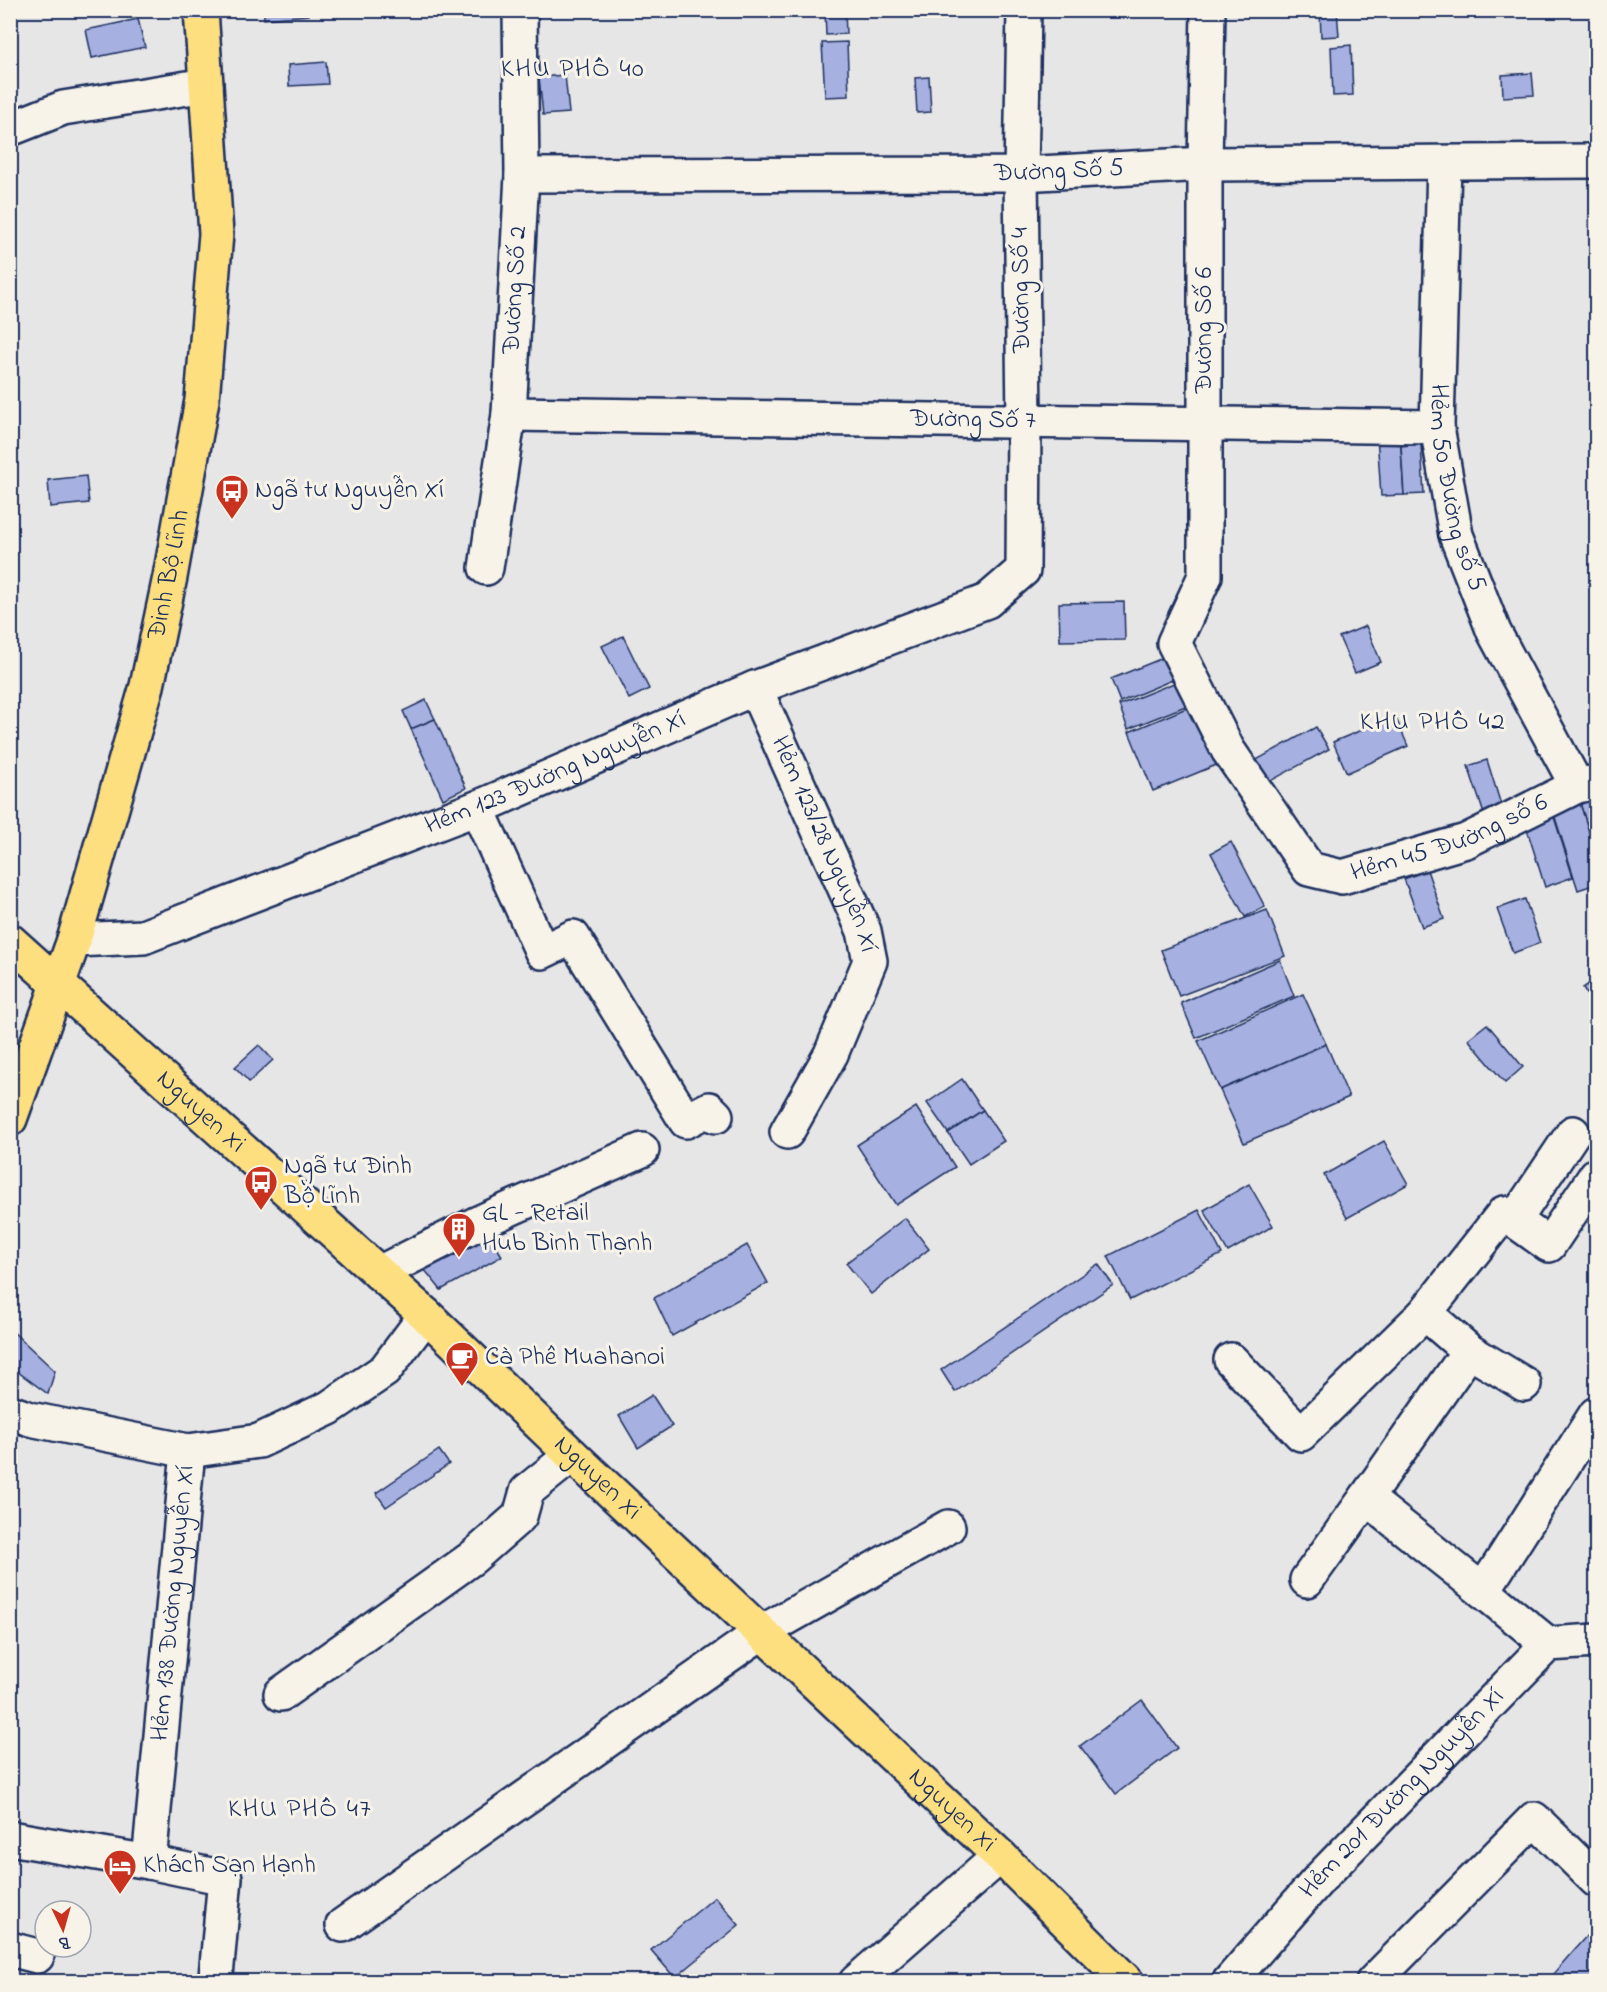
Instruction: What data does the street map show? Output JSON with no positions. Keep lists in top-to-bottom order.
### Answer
{
  "streets": {
    "main road": ["Đinh Bộ Lĩnh", "Nguyen Xi"],
    "street": [
      "Đường Số 5",
      "Đường Số 2",
      "Đường Số 4",
      "Đường Số 6",
      "Đường Số 7",
      "Hẻm 50 Đường số 5",
      "Hẻm 123 Đường Nguyễn Xí",
      "Hẻm 45 Đường số 6",
      "Hẻm 123/28 Nguyễn Xí",
      "Hẻm 138 Đường Nguyễn Xí",
      "Hẻm 201 Đường Nguyễn Xí"
    ]
  },
  "crossings": [
    ["Đường Số 5", "Đường Số 2"],
    ["Đường Số 5", "Đường Số 4"],
    ["Đường Số 5", "Đường Số 6"],
    ["Đường Số 5", "Hẻm 50 Đường số 5"],
    ["Đường Số 2", "Đường Số 7"],
    ["Đường Số 4", "Đường Số 7"],
    ["Đường Số 4", "Hẻm 123 Đường Nguyễn Xí"],
    ["Đường Số 6", "Đường Số 7"],
    ["Đường Số 6", "Hẻm 45 Đường số 6"],
    ["Đường Số 7", "Hẻm 50 Đường số 5"],
    ["Hẻm 50 Đường số 5", "Hẻm 45 Đường số 6"],
    ["Đinh Bộ Lĩnh", "Hẻm 123 Đường Nguyễn Xí"],
    ["Đinh Bộ Lĩnh", "Nguyen Xi"],
    ["Hẻm 123 Đường Nguyễn Xí", "Hẻm 123/28 Nguyễn Xí"],
    ["Nguyen Xi", "Hẻm 138 Đường Nguyễn Xí"]
  ],
  "districts": ["KHU PHỐ 40", "KHU PHỐ 42", "KHU PHỐ 47"],
  "places": {
    "bus stop": ["Ngã tư Nguyễn Xí", "Ngã tư Đinh Bộ Lĩnh"],
    "building": ["GL - Retail Hub Bình Thạnh"],
    "cafe": ["Cà Phê Muahanoi"],
    "hotel": ["Khách Sạn Hạnh"]
  },
  "north": "bottom"
}
